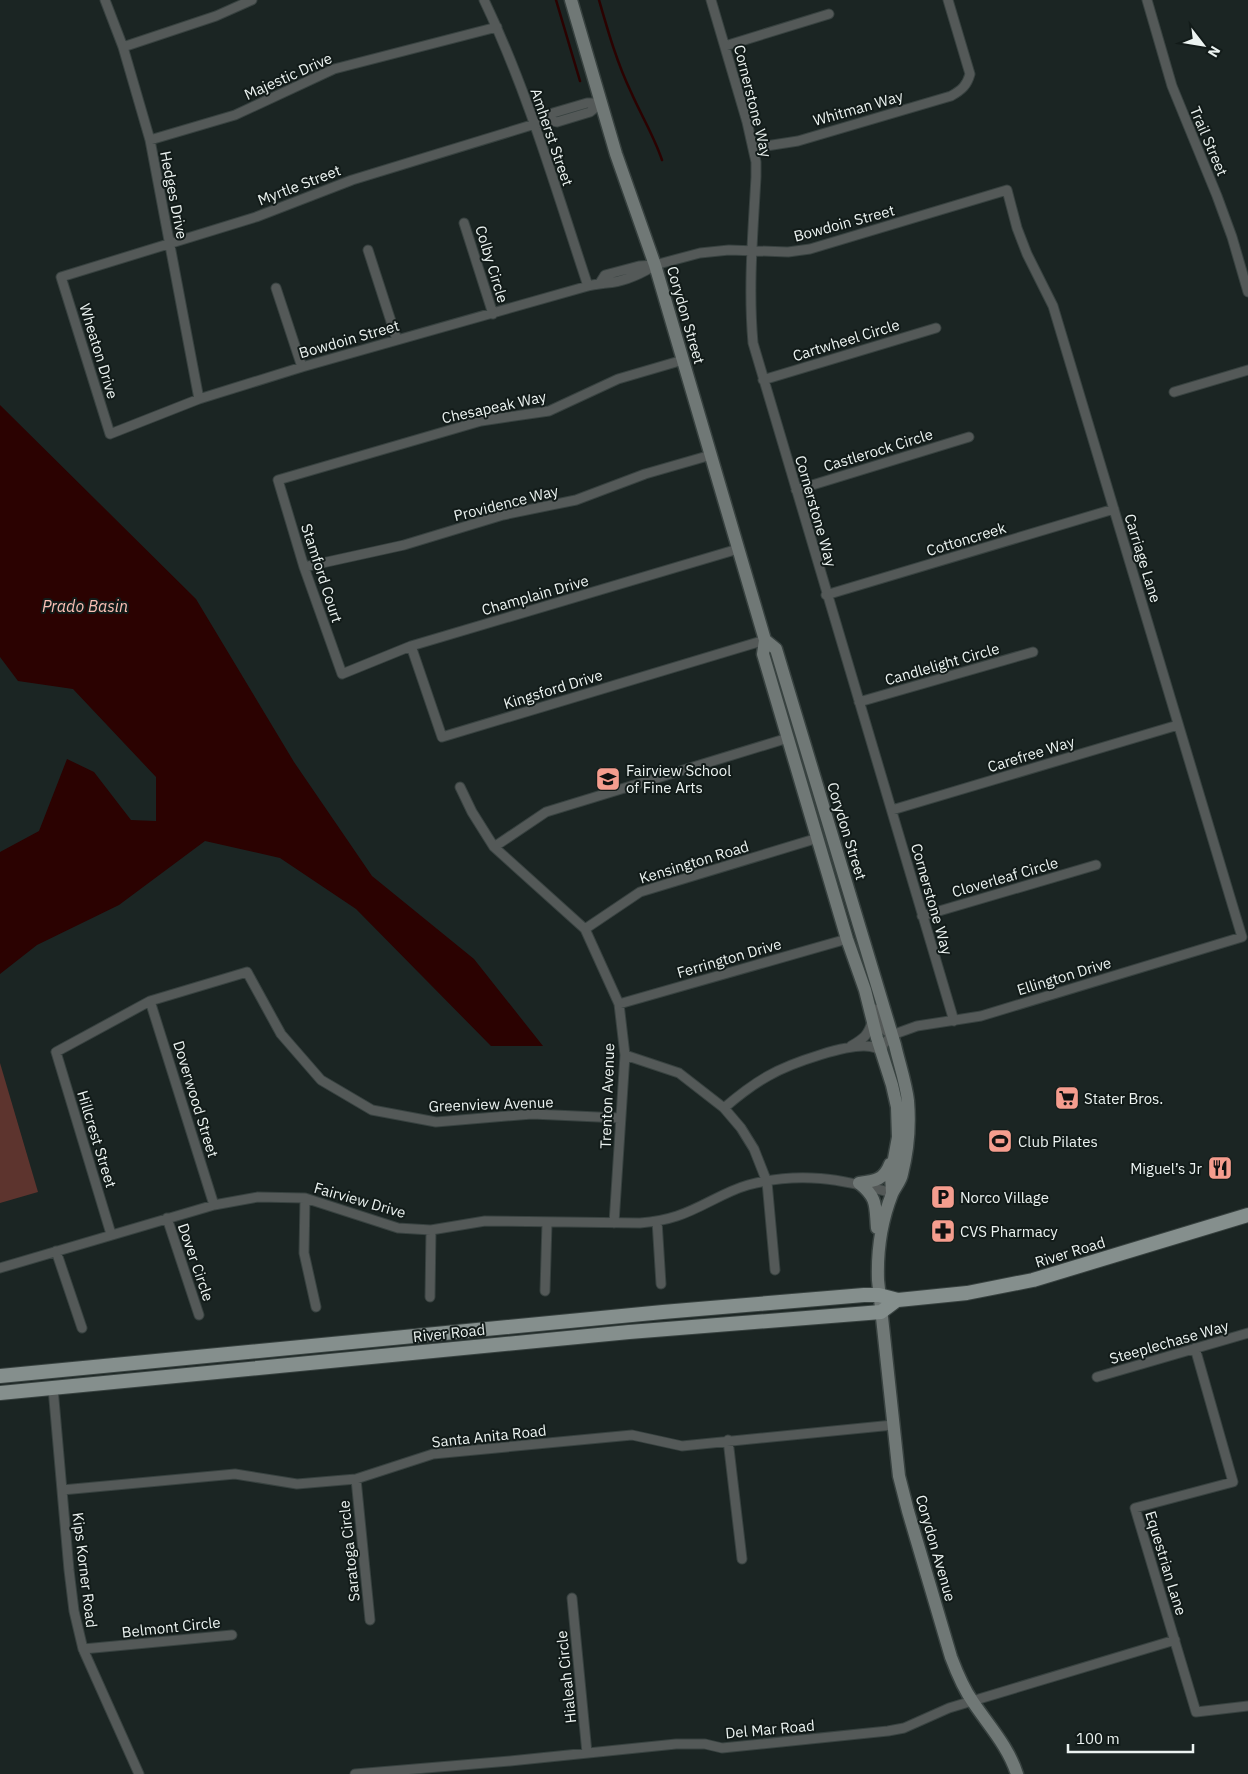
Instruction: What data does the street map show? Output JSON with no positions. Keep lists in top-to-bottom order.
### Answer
{
  "streets": {
    "main road": ["Corydon Street", "River Road", "Corydon Avenue"],
    "street": [
      "Majestic Drive",
      "Cornerstone Way",
      "Whitman Way",
      "Amherst Street",
      "Trail Street",
      "Myrtle Street",
      "Hedges Drive",
      "Bowdoin Street",
      "Colby Circle",
      "Cartwheel Circle",
      "Wheaton Drive",
      "Chesapeak Way",
      "Castlerock Circle",
      "Providence Way",
      "Cottoncreek",
      "Carriage Lane",
      "Stamford Court",
      "Champlain Drive",
      "Candlelight Circle",
      "Kingsford Drive",
      "Carefree Way",
      "Kensington Road",
      "Cloverleaf Circle",
      "Ferrington Drive",
      "Ellington Drive",
      "Trenton Avenue",
      "Doverwood Street",
      "Greenview Avenue",
      "Hillcrest Street",
      "Fairview Drive",
      "Dover Circle",
      "Steeplechase Way",
      "Santa Anita Road",
      "Saratoga Circle",
      "Equestrian Lane",
      "Kips Korner Road",
      "Belmont Circle",
      "Hialeah Circle",
      "Del Mar Road"
    ]
  },
  "crossings": [
    ["Majestic Drive", "Amherst Street"],
    ["Majestic Drive", "Hedges Drive"],
    ["Cornerstone Way", "Whitman Way"],
    ["Cornerstone Way", "Bowdoin Street"],
    ["Cornerstone Way", "Cartwheel Circle"],
    ["Cornerstone Way", "Castlerock Circle"],
    ["Cornerstone Way", "Cottoncreek"],
    ["Cornerstone Way", "Candlelight Circle"],
    ["Cornerstone Way", "Carefree Way"],
    ["Cornerstone Way", "Cloverleaf Circle"],
    ["Cornerstone Way", "Ellington Drive"],
    ["Amherst Street", "Myrtle Street"],
    ["Amherst Street", "Bowdoin Street"],
    ["Myrtle Street", "Hedges Drive"],
    ["Myrtle Street", "Corydon Street"],
    ["Myrtle Street", "Wheaton Drive"],
    ["Hedges Drive", "Bowdoin Street"],
    ["Bowdoin Street", "Colby Circle"],
    ["Bowdoin Street", "Corydon Street"],
    ["Bowdoin Street", "Wheaton Drive"],
    ["Bowdoin Street", "Carriage Lane"],
    ["Corydon Street", "Chesapeak Way"],
    ["Corydon Street", "Providence Way"],
    ["Corydon Street", "Champlain Drive"],
    ["Corydon Street", "Kingsford Drive"],
    ["Corydon Street", "Kensington Road"],
    ["Corydon Street", "Ferrington Drive"],
    ["Corydon Street", "Ellington Drive"],
    ["Corydon Street", "Fairview Drive"],
    ["Corydon Street", "River Road"],
    ["Corydon Street", "Corydon Avenue"],
    ["Chesapeak Way", "Stamford Court"],
    ["Providence Way", "Stamford Court"],
    ["Cottoncreek", "Carriage Lane"],
    ["Carriage Lane", "Carefree Way"],
    ["Carriage Lane", "Ellington Drive"],
    ["Stamford Court", "Champlain Drive"],
    ["Champlain Drive", "Kingsford Drive"],
    ["Kensington Road", "Trenton Avenue"],
    ["Ferrington Drive", "Trenton Avenue"],
    ["Trenton Avenue", "Greenview Avenue"],
    ["Trenton Avenue", "Fairview Drive"],
    ["Doverwood Street", "Greenview Avenue"],
    ["Doverwood Street", "Fairview Drive"],
    ["Greenview Avenue", "Hillcrest Street"],
    ["Hillcrest Street", "Fairview Drive"],
    ["Fairview Drive", "Dover Circle"],
    ["River Road", "Corydon Avenue"],
    ["River Road", "Kips Korner Road"],
    ["Steeplechase Way", "Equestrian Lane"],
    ["Santa Anita Road", "Corydon Avenue"],
    ["Santa Anita Road", "Saratoga Circle"],
    ["Santa Anita Road", "Kips Korner Road"],
    ["Corydon Avenue", "Del Mar Road"],
    ["Equestrian Lane", "Del Mar Road"],
    ["Kips Korner Road", "Belmont Circle"],
    ["Hialeah Circle", "Del Mar Road"]
  ],
  "water": ["Prado Basin"],
  "places": {
    "school or university": ["Fairview School of Fine Arts"],
    "supermarket": ["Stater Bros."],
    "sports": ["Club Pilates"],
    "restaurant": ["Miguel’s Jr"],
    "parking": ["Norco Village"],
    "pharmacy": ["CVS Pharmacy"]
  },
  "scale_bar": "100 m",
  "north": "bottom right"
}
